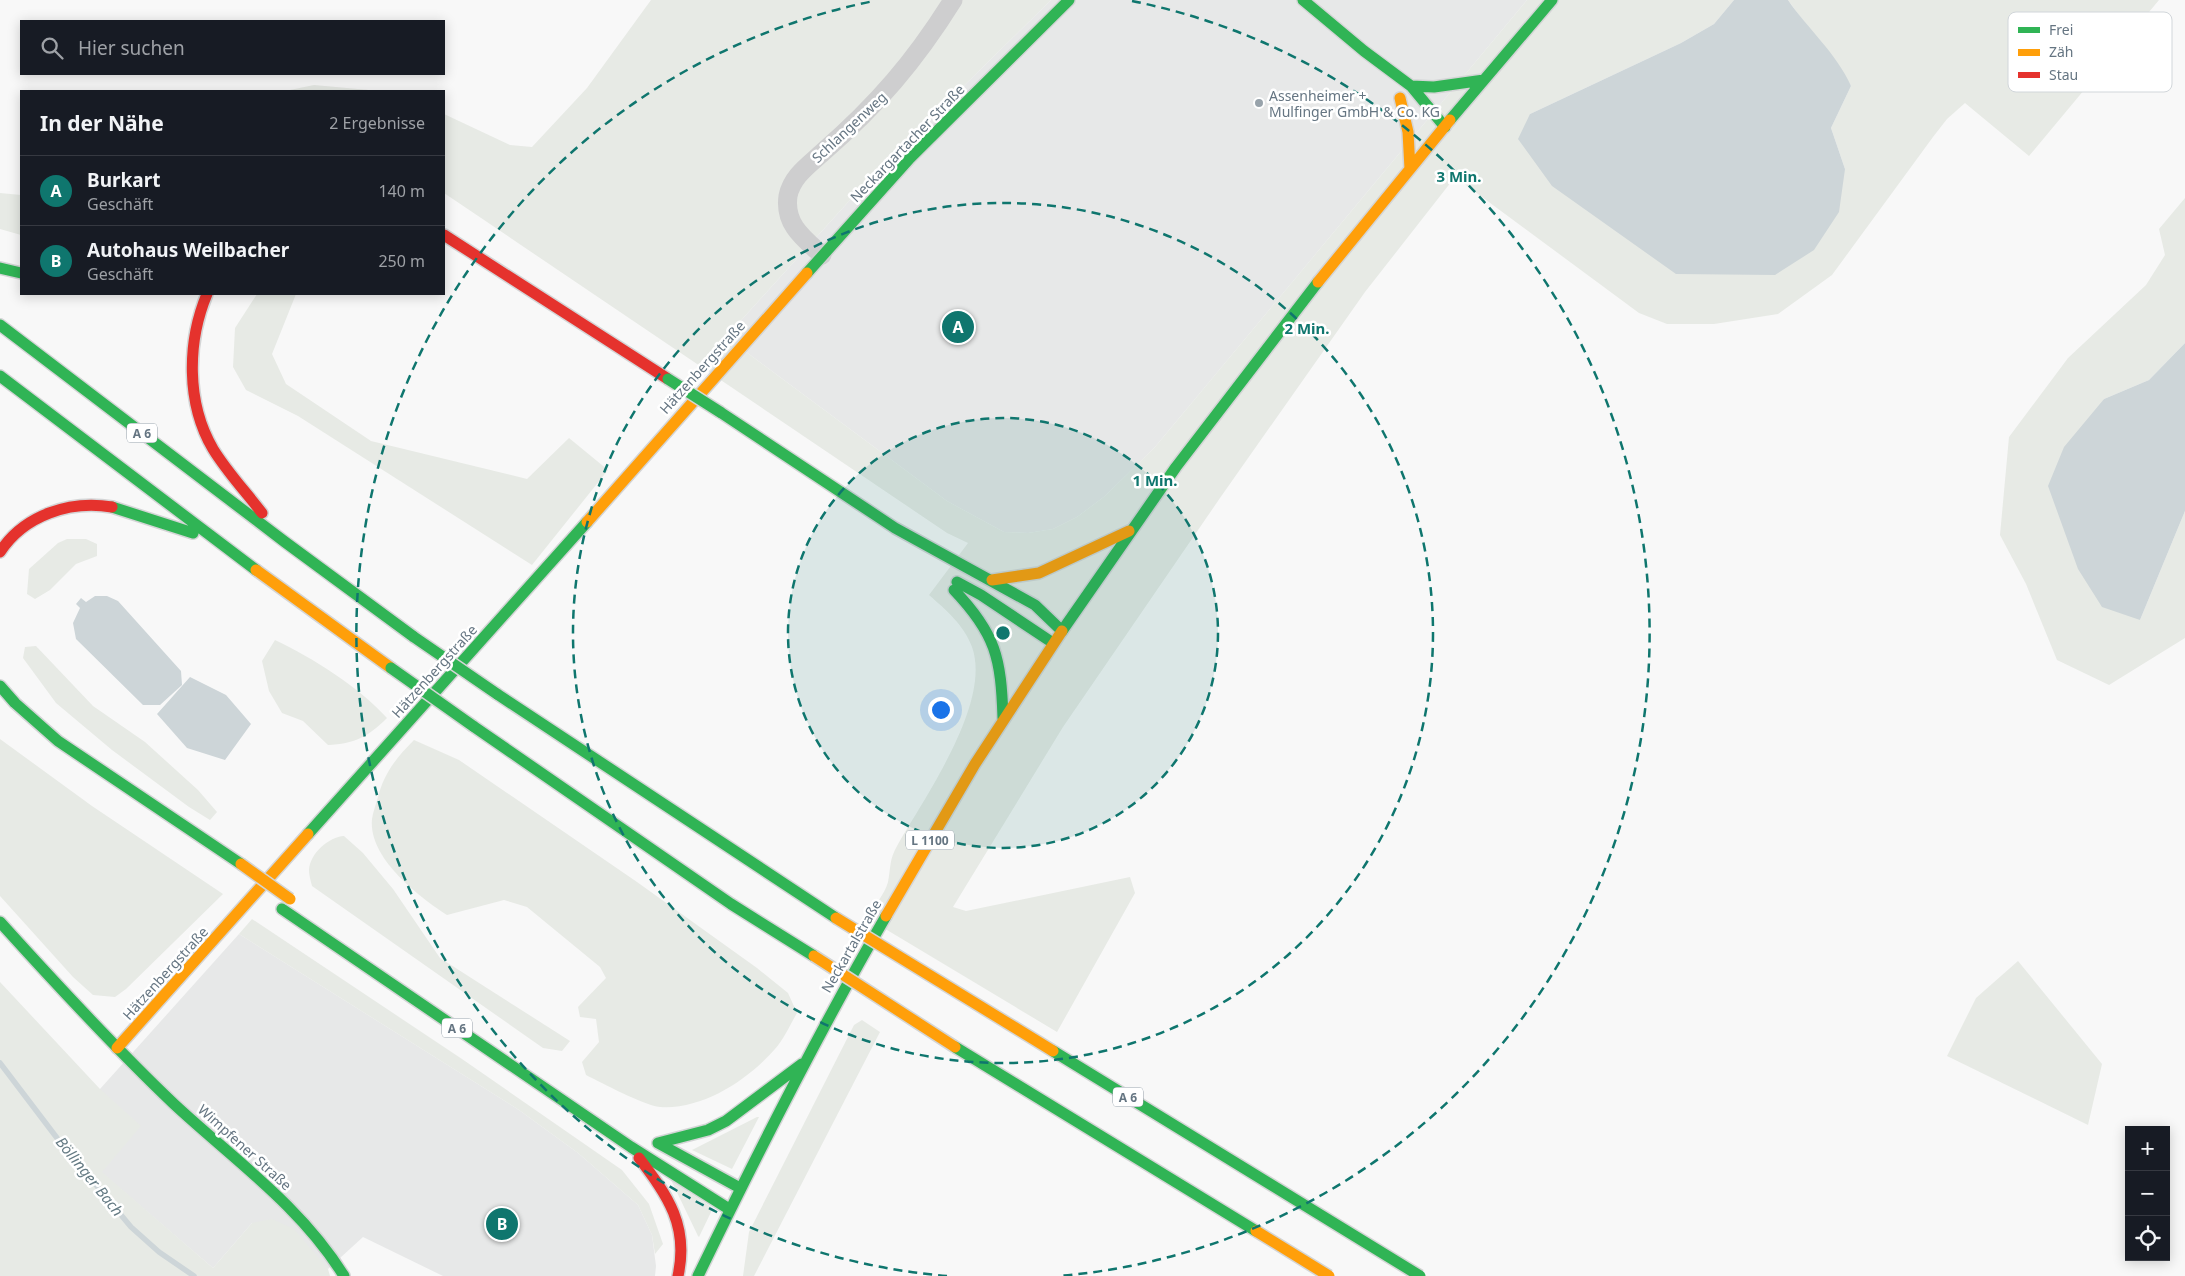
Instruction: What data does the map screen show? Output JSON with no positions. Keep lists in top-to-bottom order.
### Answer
{
  "streets": {
    "main road": [
      "Neckargartacher Straße",
      "Hätzenbergstraße",
      "A 6",
      "L 1100",
      "Neckartalstraße",
      "Wimpfener Straße"
    ],
    "street": ["Schlangenweg"]
  },
  "crossings": [
    ["Schlangenweg", "Neckargartacher Straße"],
    ["Neckargartacher Straße", "Hätzenbergstraße"],
    ["Hätzenbergstraße", "Wimpfener Straße"],
    ["L 1100", "Neckartalstraße"]
  ],
  "water": ["Böllinger Bach"],
  "places": ["Assenheimer + Mulfinger GmbH & Co. KG"],
  "legend": ["Frei", "Zäh", "Stau"],
  "page": {
    "search": "Hier suchen",
    "heading": ["In der Nähe", "2 Ergebnisse"],
    "list": [
      {
        "mark": "A",
        "name": "Burkart",
        "note": "Geschäft",
        "value": "140 m"
      },
      {
        "mark": "B",
        "name": "Autohaus Weilbacher",
        "note": "Geschäft",
        "value": "250 m"
      }
    ],
    "pins": ["A", "B"],
    "map_buttons": ["+", "−"]
  },
  "rings": ["3 Min.", "2 Min.", "1 Min."]
}
